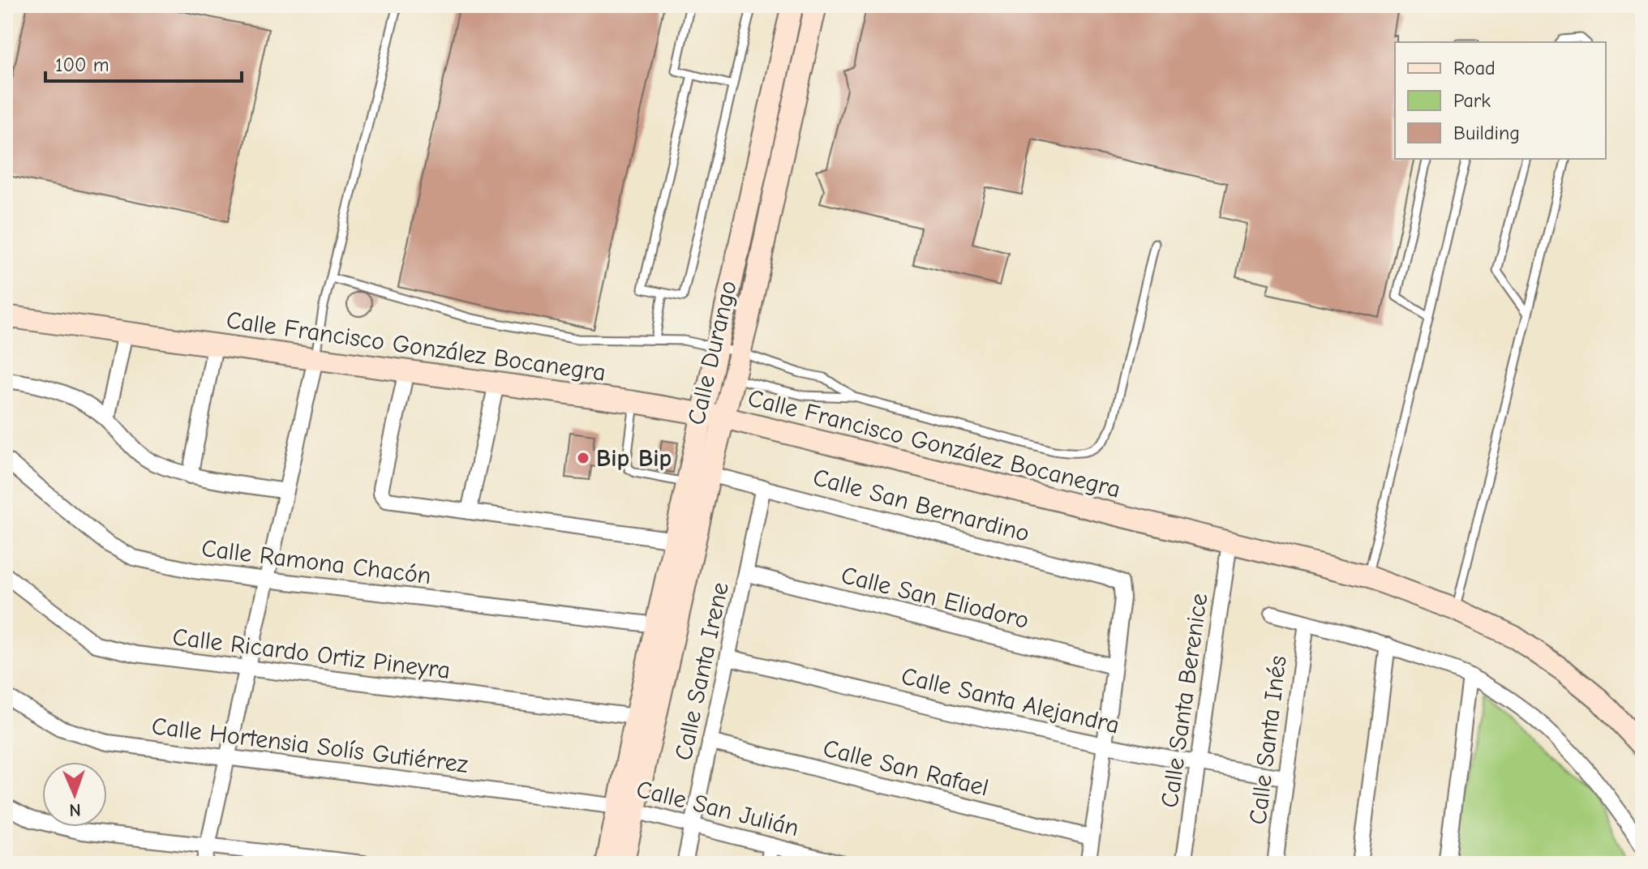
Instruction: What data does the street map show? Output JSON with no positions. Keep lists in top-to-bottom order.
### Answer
{
  "streets": {
    "main road": ["Calle Francisco González Bocanegra", "Calle Durango"],
    "street": [
      "Calle San Bernardino",
      "Calle Ramona Chacón",
      "Calle San Eliodoro",
      "Calle Ricardo Ortiz Pineyra",
      "Calle Santa Irene",
      "Calle Santa Alejandra",
      "Calle Santa Berenice",
      "Calle Santa Inés",
      "Calle Hortensia Solís Gutiérrez",
      "Calle San Rafael",
      "Calle San Julián"
    ]
  },
  "crossings": [
    ["Calle Francisco González Bocanegra", "Calle Durango"],
    ["Calle Francisco González Bocanegra", "Calle Santa Berenice"],
    ["Calle Durango", "Calle San Bernardino"],
    ["Calle Durango", "Calle Ramona Chacón"],
    ["Calle Durango", "Calle Ricardo Ortiz Pineyra"],
    ["Calle Durango", "Calle Hortensia Solís Gutiérrez"],
    ["Calle Durango", "Calle San Julián"],
    ["Calle San Bernardino", "Calle San Eliodoro"],
    ["Calle San Bernardino", "Calle Santa Irene"],
    ["Calle San Eliodoro", "Calle Santa Irene"],
    ["Calle Santa Irene", "Calle Santa Alejandra"],
    ["Calle Santa Irene", "Calle San Rafael"],
    ["Calle Santa Irene", "Calle San Julián"],
    ["Calle Santa Alejandra", "Calle Santa Berenice"],
    ["Calle Santa Alejandra", "Calle Santa Inés"],
    ["Calle Hortensia Solís Gutiérrez", "Calle San Julián"]
  ],
  "places": ["Bip Bip"],
  "legend": ["Road", "Park", "Building"],
  "scale_bar": "100 m",
  "north": "bottom"
}
